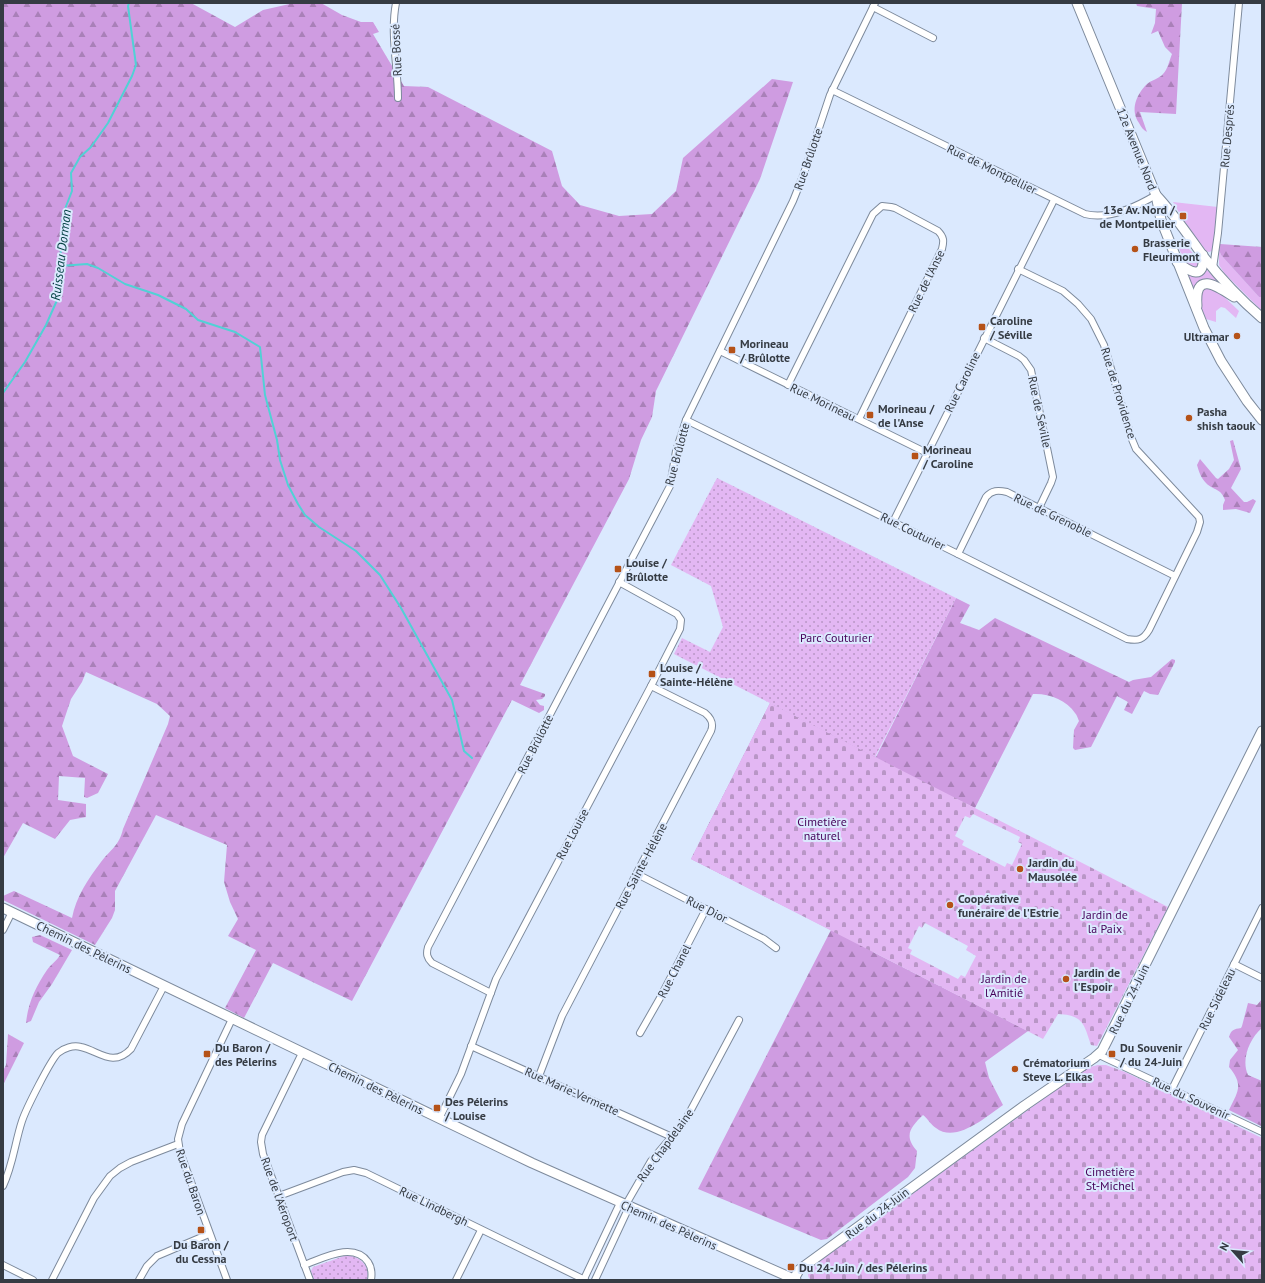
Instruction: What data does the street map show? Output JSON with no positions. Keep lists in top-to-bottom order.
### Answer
{
  "streets": {
    "street": [
      "Rue Bossé",
      "Rue Després",
      "12e Avenue Nord",
      "Rue Brûlotte",
      "Rue de Montpellier",
      "Rue de l'Anse",
      "Rue Caroline",
      "Rue de Providence",
      "Rue Morineau",
      "Rue de Séville",
      "Rue de Grenoble",
      "Rue Couturier",
      "Rue Louise",
      "Rue Sainte-Hélène",
      "Rue Dior",
      "Chemin des Pèlerins",
      "Rue Chanel",
      "Rue du 24-Juin",
      "Rue Sideleau",
      "Rue Marie-Vermette",
      "Rue du Souvenir",
      "Rue Chapdelaine",
      "Rue du Baron",
      "Rue de l'Aéroport",
      "Rue Lindbergh"
    ]
  },
  "crossings": [
    ["12e Avenue Nord", "Rue de Montpellier"],
    ["Rue Brûlotte", "Rue de Montpellier"],
    ["Rue Brûlotte", "Rue Morineau"],
    ["Rue Brûlotte", "Rue Couturier"],
    ["Rue Brûlotte", "Rue Louise"],
    ["Rue de Montpellier", "Rue Caroline"],
    ["Rue de l'Anse", "Rue Morineau"],
    ["Rue Caroline", "Rue de Providence"],
    ["Rue Caroline", "Rue Morineau"],
    ["Rue Caroline", "Rue de Séville"],
    ["Rue Caroline", "Rue Couturier"],
    ["Rue de Providence", "Rue de Grenoble"],
    ["Rue de Providence", "Rue Couturier"],
    ["Rue de Séville", "Rue de Grenoble"],
    ["Rue de Grenoble", "Rue Couturier"],
    ["Rue Louise", "Rue Sainte-Hélène"],
    ["Rue Louise", "Chemin des Pèlerins"],
    ["Rue Louise", "Rue Marie-Vermette"],
    ["Rue Sainte-Hélène", "Rue Dior"],
    ["Rue Sainte-Hélène", "Rue Marie-Vermette"],
    ["Rue Dior", "Rue Chanel"],
    ["Chemin des Pèlerins", "Rue du 24-Juin"],
    ["Chemin des Pèlerins", "Rue Chapdelaine"],
    ["Chemin des Pèlerins", "Rue du Baron"],
    ["Chemin des Pèlerins", "Rue de l'Aéroport"],
    ["Rue du 24-Juin", "Rue du Souvenir"],
    ["Rue Sideleau", "Rue du Souvenir"],
    ["Rue Marie-Vermette", "Rue Chapdelaine"],
    ["Rue de l'Aéroport", "Rue Lindbergh"]
  ],
  "water": ["Ruisseau Dorman"],
  "parks": [
    "Parc Couturier",
    "Cimetière naturel",
    "Jardin de la Paix",
    "Jardin de l'Amitié",
    "Cimetière St-Michel"
  ],
  "places": {
    "transit": [
      "13e Av. Nord / de Montpellier",
      "Caroline / Séville",
      "Morineau / Brûlotte",
      "Morineau / de l'Anse",
      "Morineau / Caroline",
      "Louise / Brûlotte",
      "Louise / Sainte-Hélène",
      "Du Baron / des Pélerins",
      "Du Souvenir / du 24-Juin",
      "Des Pélerins / Louise",
      "Du Baron / du Cessna",
      "Du 24-Juin / des Pélerins"
    ],
    "other": [
      "Brasserie Fleurimont",
      "Ultramar",
      "Pasha shish taouk",
      "Jardin du Mausolée",
      "Coopérative funéraire de l'Estrie",
      "Jardin de l'Espoir",
      "Crématorium Steve L. Elkas"
    ]
  },
  "north": "top left"
}
